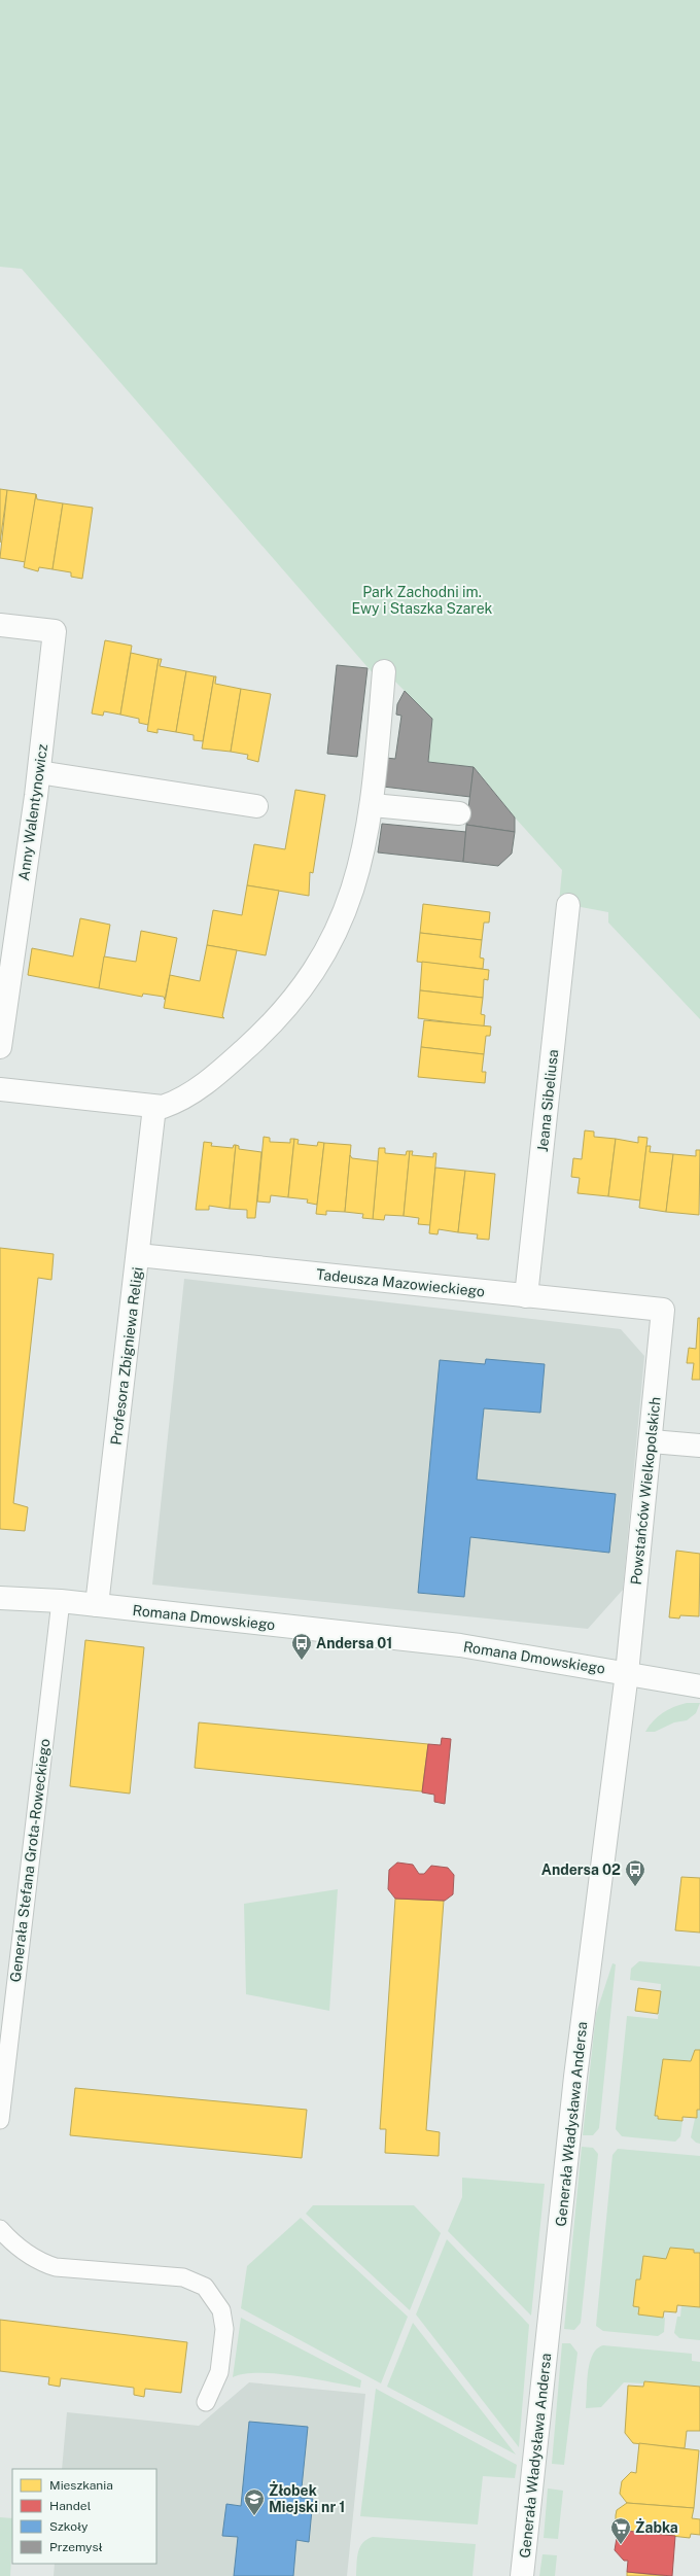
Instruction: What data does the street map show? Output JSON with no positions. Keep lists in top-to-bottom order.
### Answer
{
  "streets": {
    "street": [
      "Anny Walentynowicz",
      "Jeana Sibeliusa",
      "Tadeusza Mazowieckiego",
      "Profesora Zbigniewa Religi",
      "Powstańców Wielkopolskich",
      "Romana Dmowskiego",
      "Generała Władysława Andersa"
    ],
    "lane": ["Generała Stefana Grota-Roweckiego"]
  },
  "crossings": [
    ["Jeana Sibeliusa", "Tadeusza Mazowieckiego"],
    ["Tadeusza Mazowieckiego", "Profesora Zbigniewa Religi"],
    ["Tadeusza Mazowieckiego", "Powstańców Wielkopolskich"],
    ["Profesora Zbigniewa Religi", "Romana Dmowskiego"],
    ["Powstańców Wielkopolskich", "Romana Dmowskiego"],
    ["Powstańców Wielkopolskich", "Generała Władysława Andersa"],
    ["Romana Dmowskiego", "Generała Stefana Grota-Roweckiego"],
    ["Romana Dmowskiego", "Generała Władysława Andersa"]
  ],
  "parks": ["Park Zachodni im. Ewy i Staszka Szarek"],
  "places": {
    "bus stop": ["Andersa 01", "Andersa 02"],
    "school or university": ["Żłobek Miejski nr 1"],
    "supermarket": ["Żabka"]
  },
  "legend": [
    "Mieszkania",
    "Handel",
    "Szkoły",
    "Przemysł"
  ]
}
